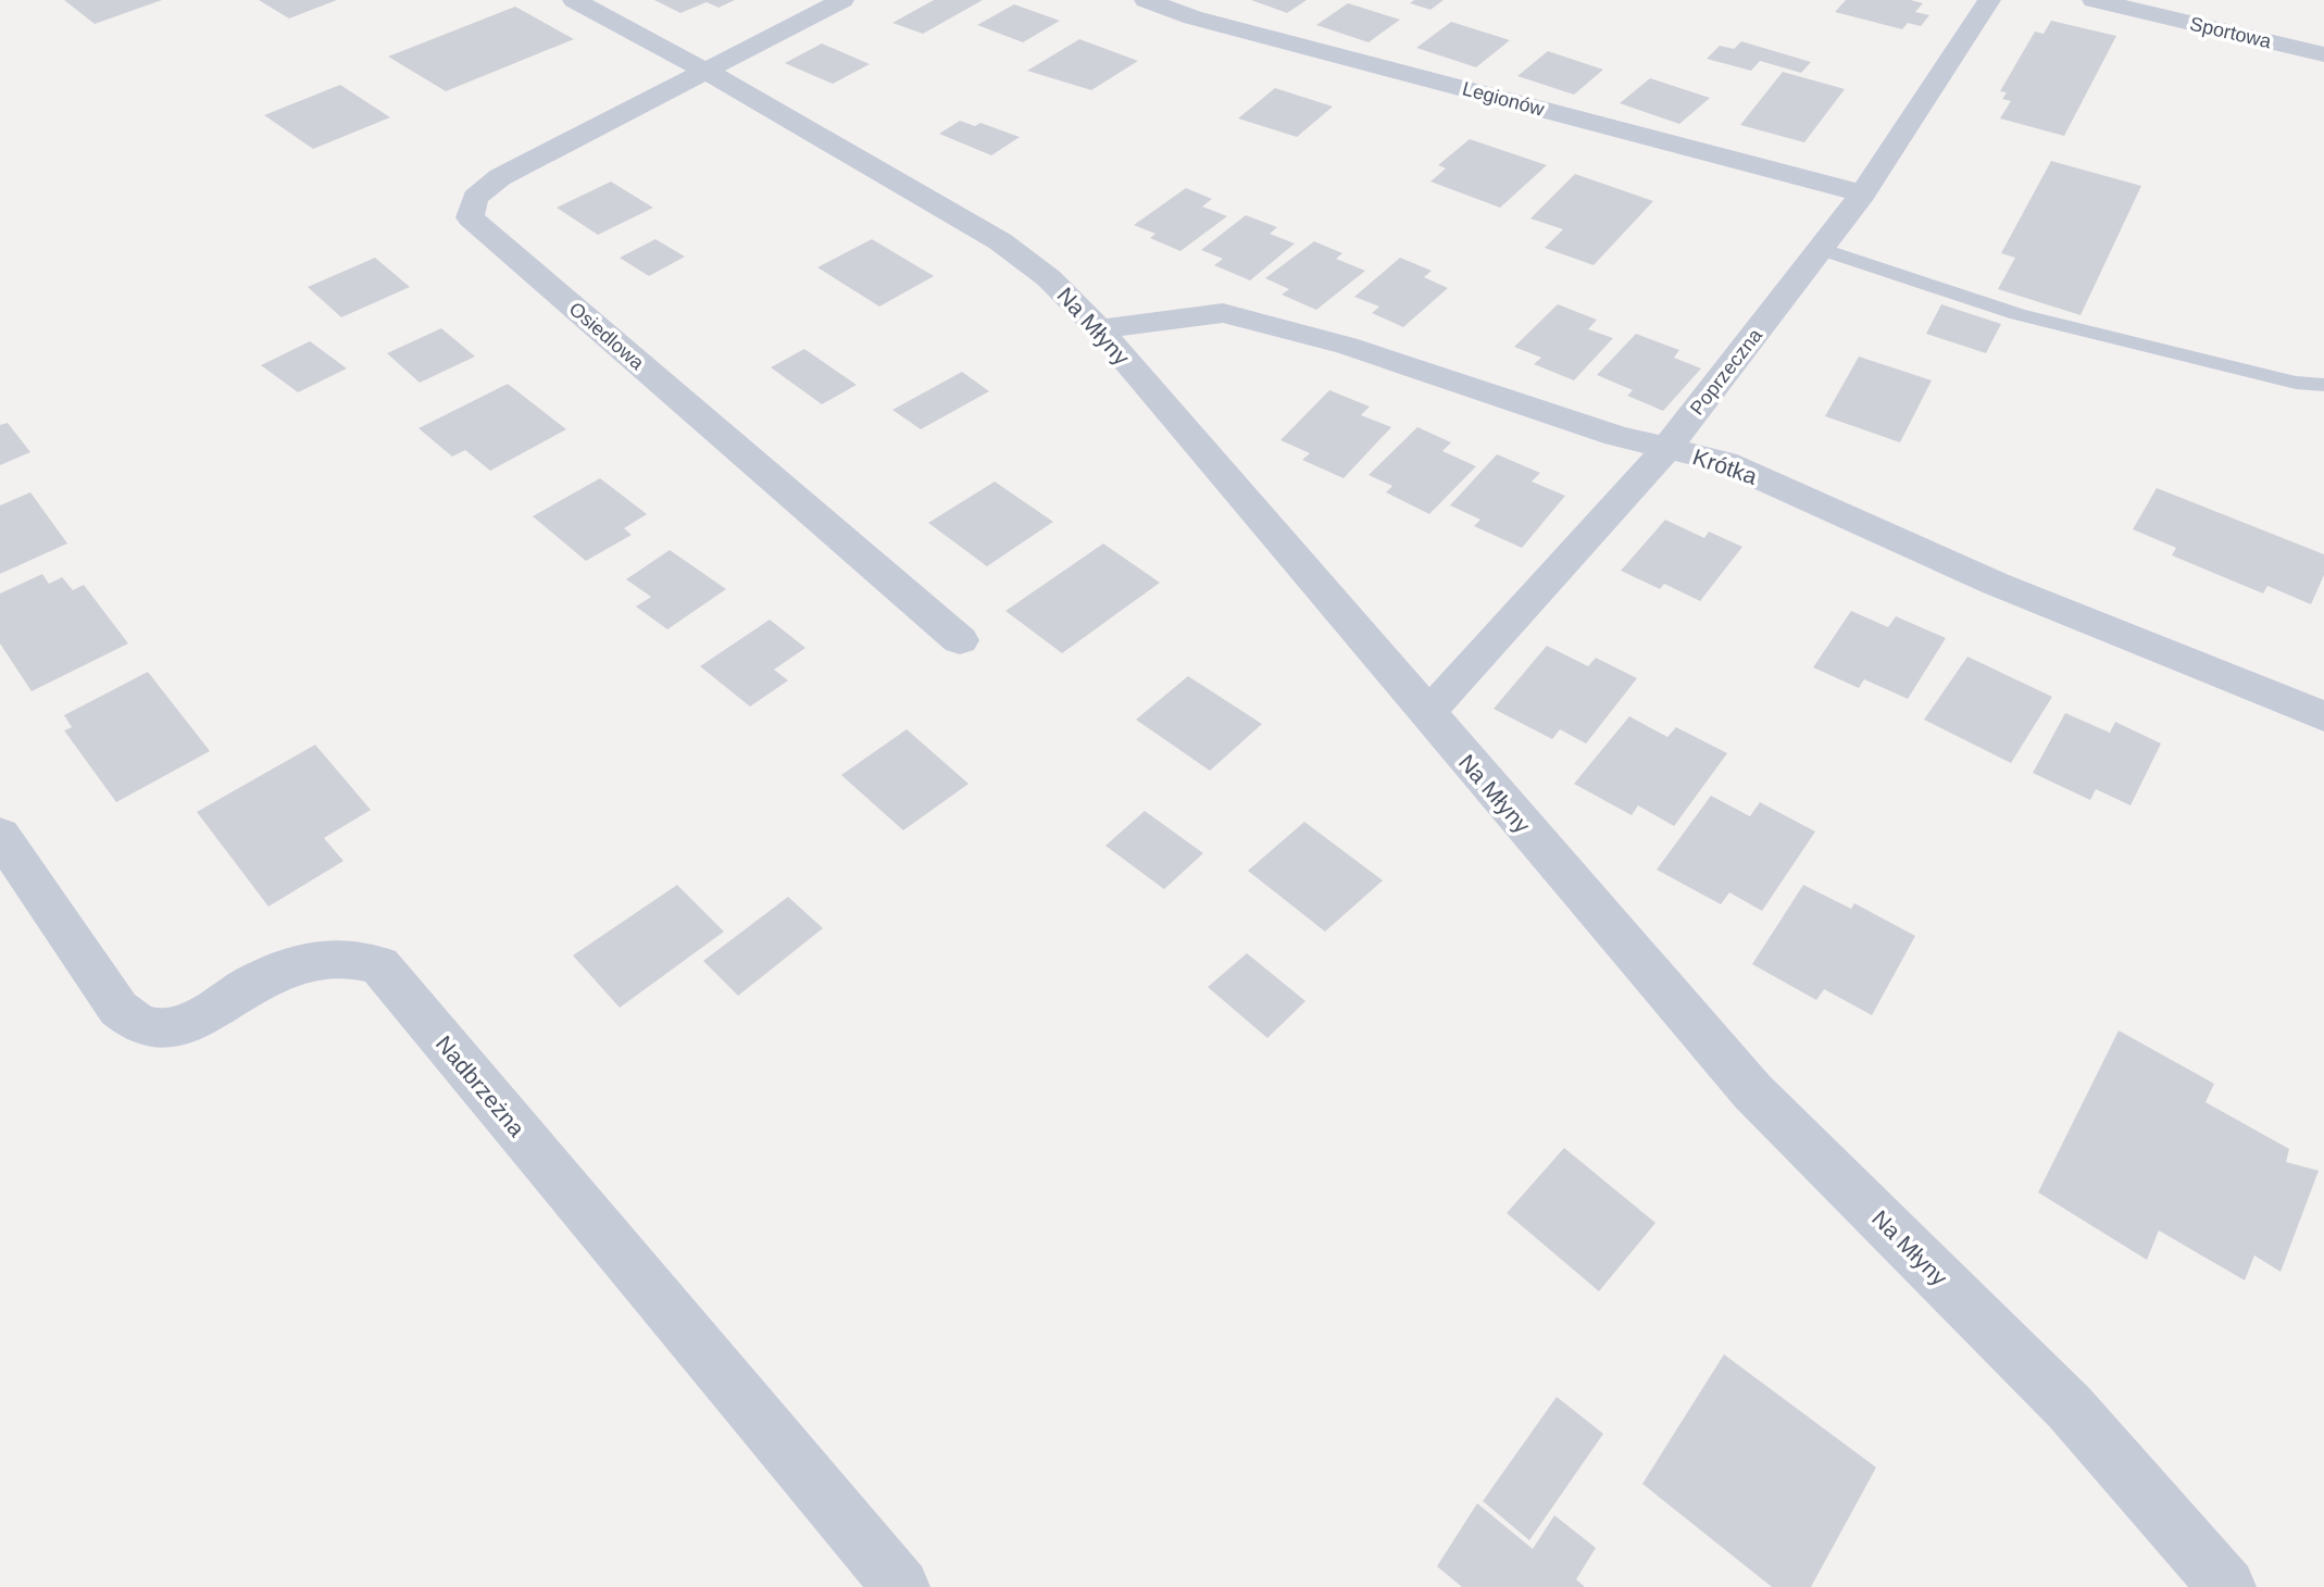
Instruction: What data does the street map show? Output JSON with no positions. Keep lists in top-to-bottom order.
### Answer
{
  "streets": {
    "street": [
      "Sportowa",
      "Legionów",
      "Na Młyny",
      "Osiedlowa",
      "Poprzeczna",
      "Krótka",
      "Nadbrzeżna"
    ]
  },
  "crossings": [
    ["Legionów", "Poprzeczna"],
    ["Na Młyny", "Osiedlowa"],
    ["Na Młyny", "Poprzeczna"],
    ["Na Młyny", "Krótka"],
    ["Poprzeczna", "Krótka"]
  ]
}
